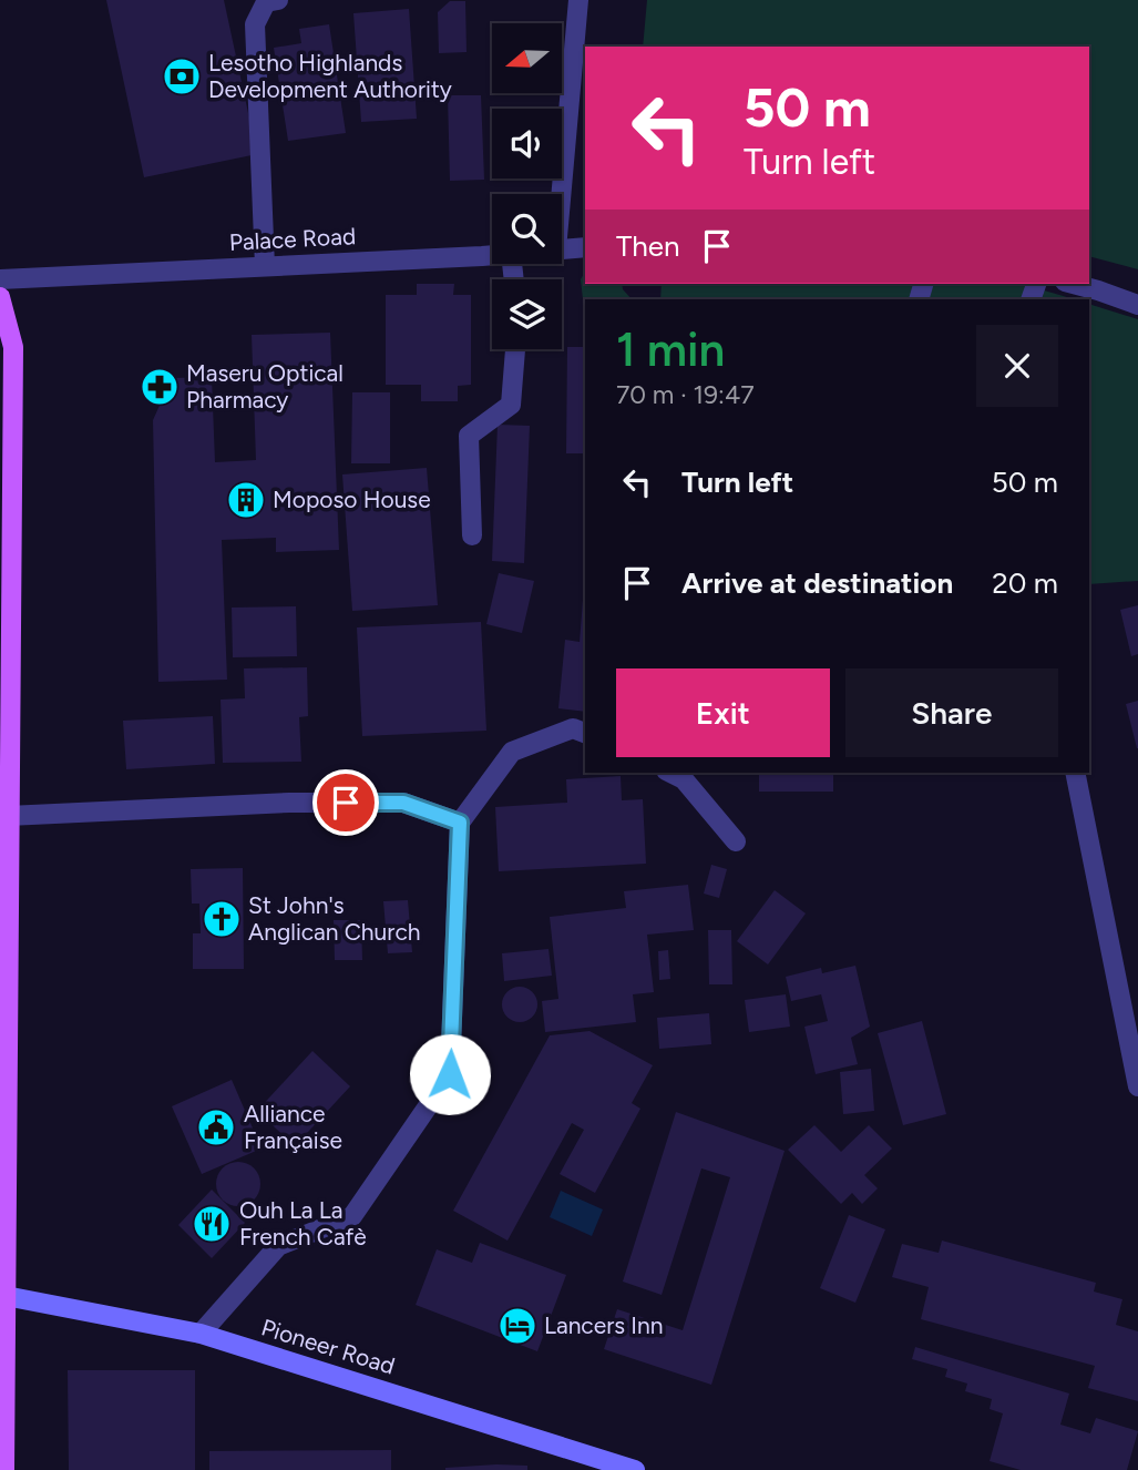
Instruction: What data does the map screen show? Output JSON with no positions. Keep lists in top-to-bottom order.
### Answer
{
  "streets": {
    "main road": ["Pioneer Road"],
    "street": ["Palace Road"]
  },
  "places": {
    "bank": ["Lesotho Highlands Development Authority"],
    "pharmacy": ["Maseru Optical Pharmacy"],
    "building": ["Moposo House"],
    "church": ["St John's Anglican Church"],
    "public building": ["Alliance Française"],
    "restaurant": ["Ouh La La French Cafè"],
    "hotel": ["Lancers Inn"]
  },
  "north": "left",
  "page": {
    "turn": ["50 m", "Turn left"],
    "then": "Then",
    "heading": ["1 min", "70 m · 19:47"],
    "list": [
      {
        "name": "Turn left",
        "value": "50 m"
      },
      {
        "name": "Arrive at destination",
        "value": "20 m"
      }
    ],
    "buttons": ["Exit", "Share"]
  }
}
